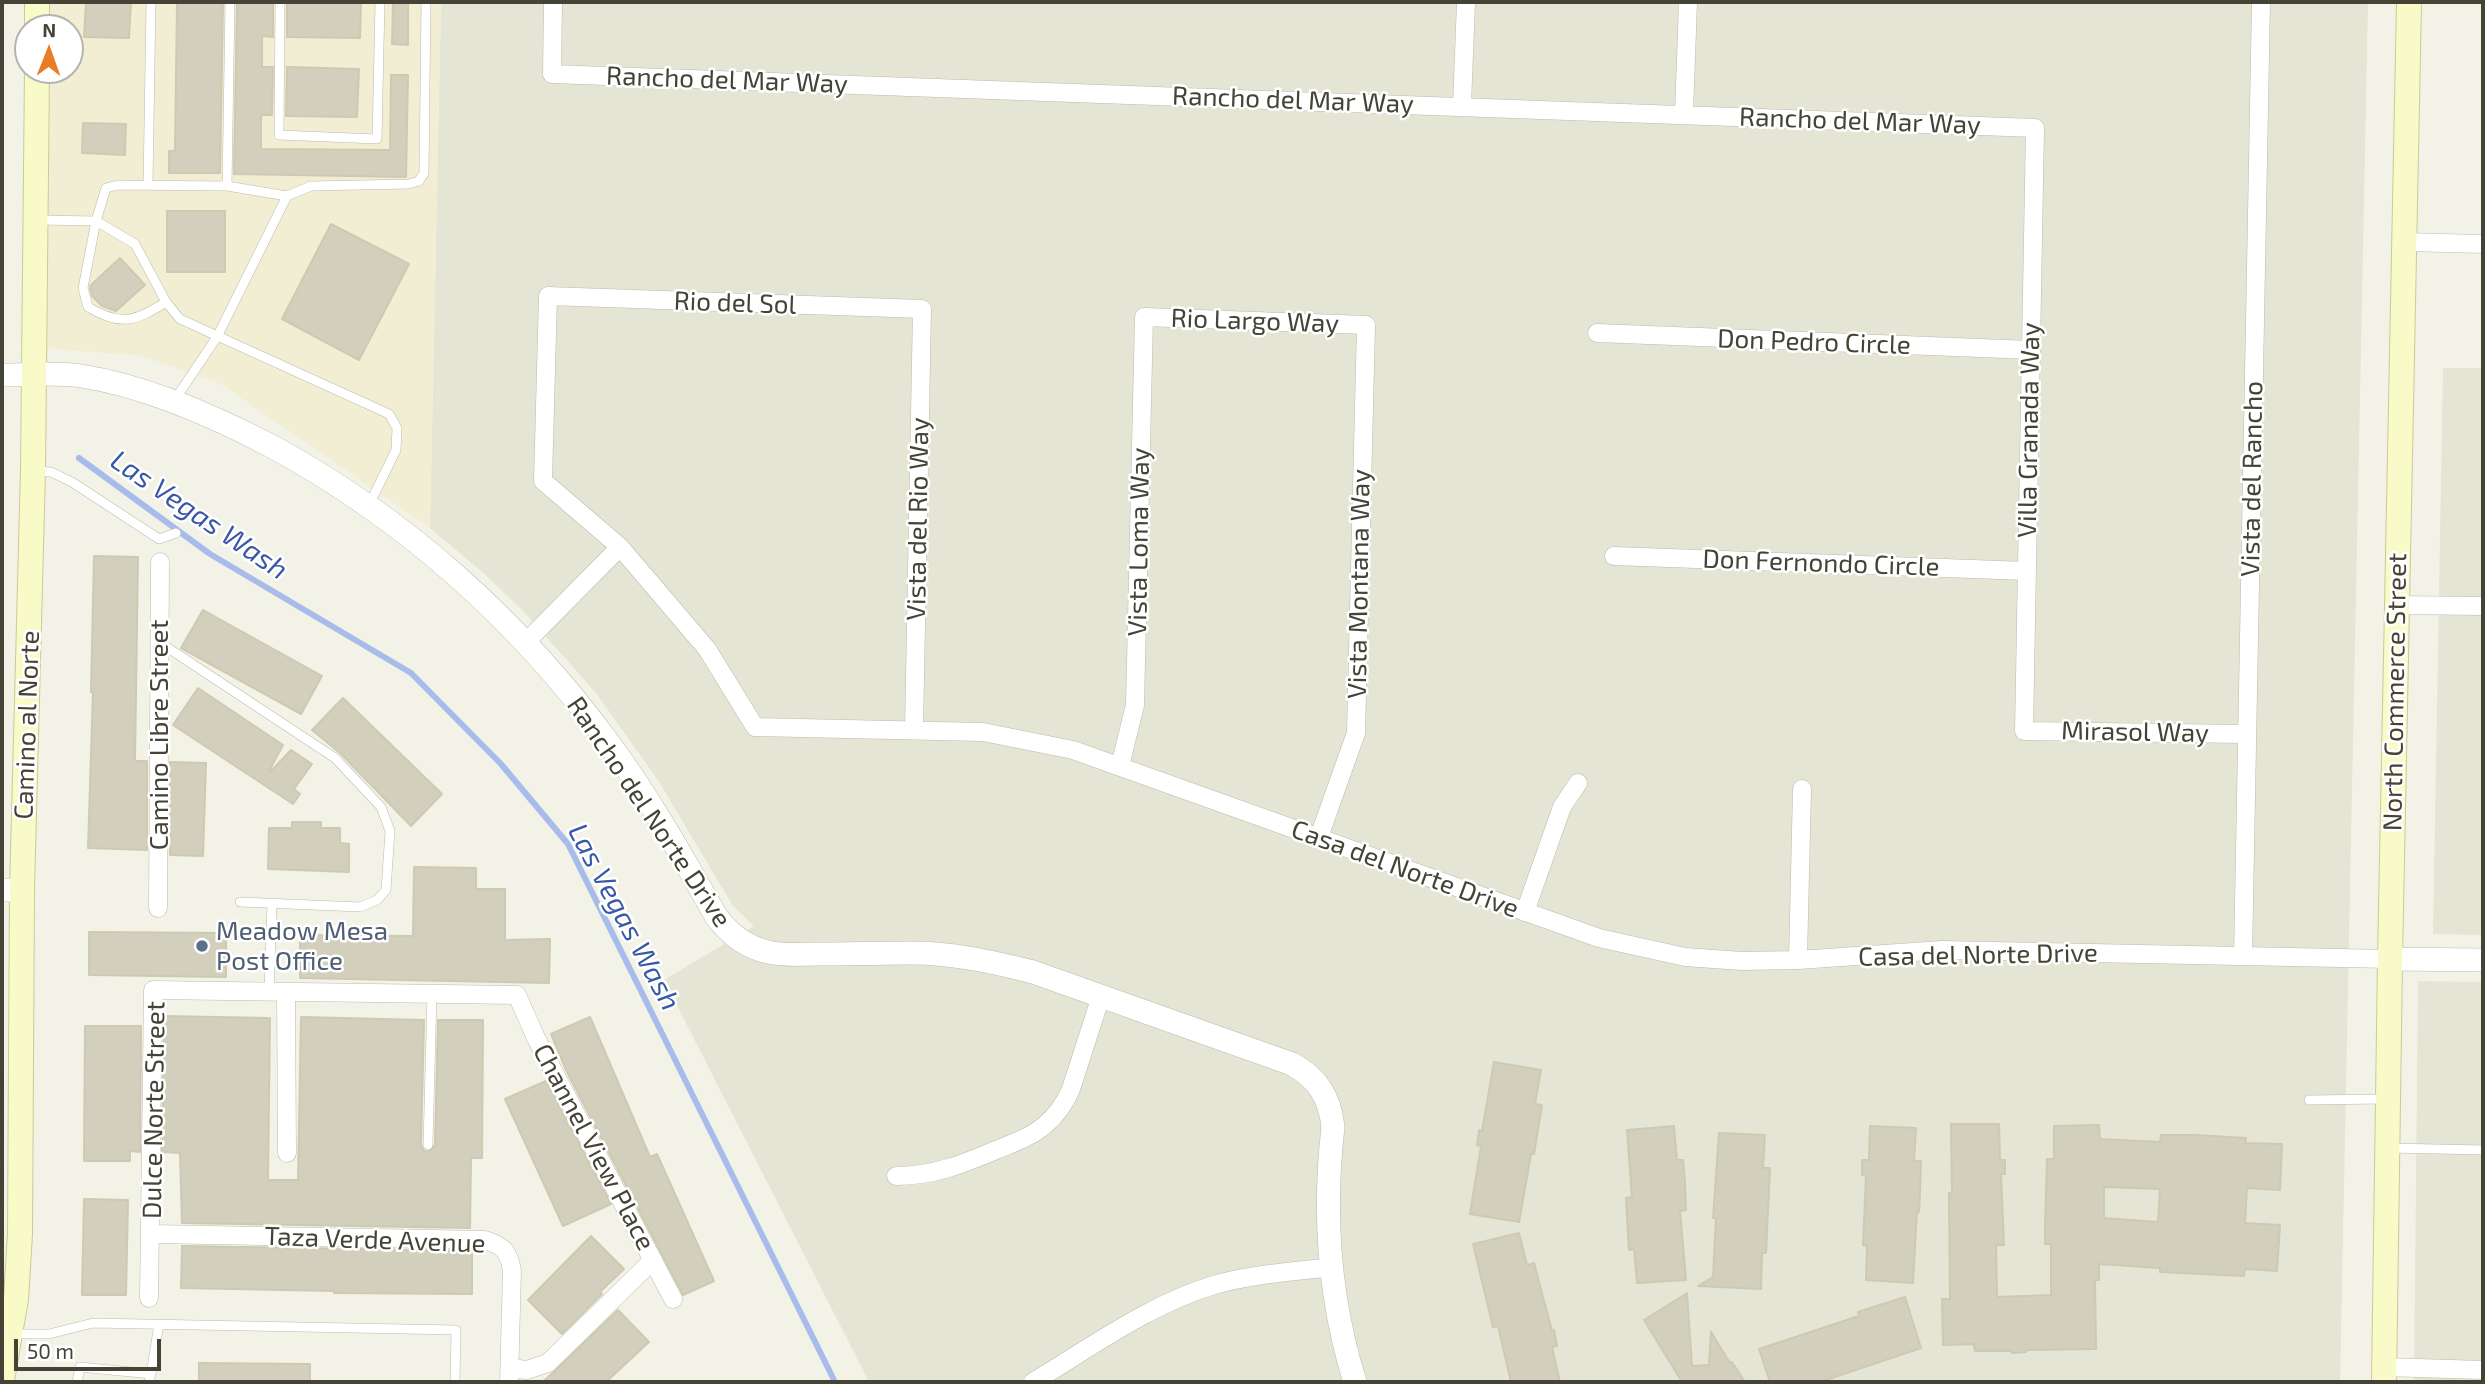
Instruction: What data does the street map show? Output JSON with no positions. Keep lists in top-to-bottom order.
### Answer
{
  "streets": {
    "main road": ["North Commerce Street", "Camino al Norte"],
    "street": [
      "Rancho del Mar Way",
      "Rio del Sol",
      "Rio Largo Way",
      "Don Pedro Circle",
      "Villa Granada Way",
      "Vista del Rancho",
      "Vista del Rio Way",
      "Vista Loma Way",
      "Don Fernondo Circle",
      "Vista Montana Way",
      "Mirasol Way",
      "Camino Libre Street",
      "Rancho del Norte Drive",
      "Casa del Norte Drive",
      "Dulce Norte Street",
      "Channel View Place",
      "Taza Verde Avenue"
    ]
  },
  "crossings": [
    ["Rancho del Mar Way", "Villa Granada Way"],
    ["Rio del Sol", "Vista del Rio Way"],
    ["Rio del Sol", "Casa del Norte Drive"],
    ["Rio Largo Way", "Vista Loma Way"],
    ["Rio Largo Way", "Vista Montana Way"],
    ["Don Pedro Circle", "Villa Granada Way"],
    ["Villa Granada Way", "Don Fernondo Circle"],
    ["Villa Granada Way", "Mirasol Way"],
    ["Vista del Rancho", "Mirasol Way"],
    ["Vista del Rancho", "Casa del Norte Drive"],
    ["Vista del Rio Way", "Casa del Norte Drive"],
    ["Vista Loma Way", "Casa del Norte Drive"],
    ["Vista Montana Way", "Casa del Norte Drive"],
    ["North Commerce Street", "Casa del Norte Drive"],
    ["Camino al Norte", "Rancho del Norte Drive"],
    ["Dulce Norte Street", "Channel View Place"],
    ["Dulce Norte Street", "Taza Verde Avenue"]
  ],
  "water": ["Las Vegas Wash"],
  "places": ["Meadow Mesa Post Office"],
  "scale_bar": "50 m",
  "north": "top"
}
